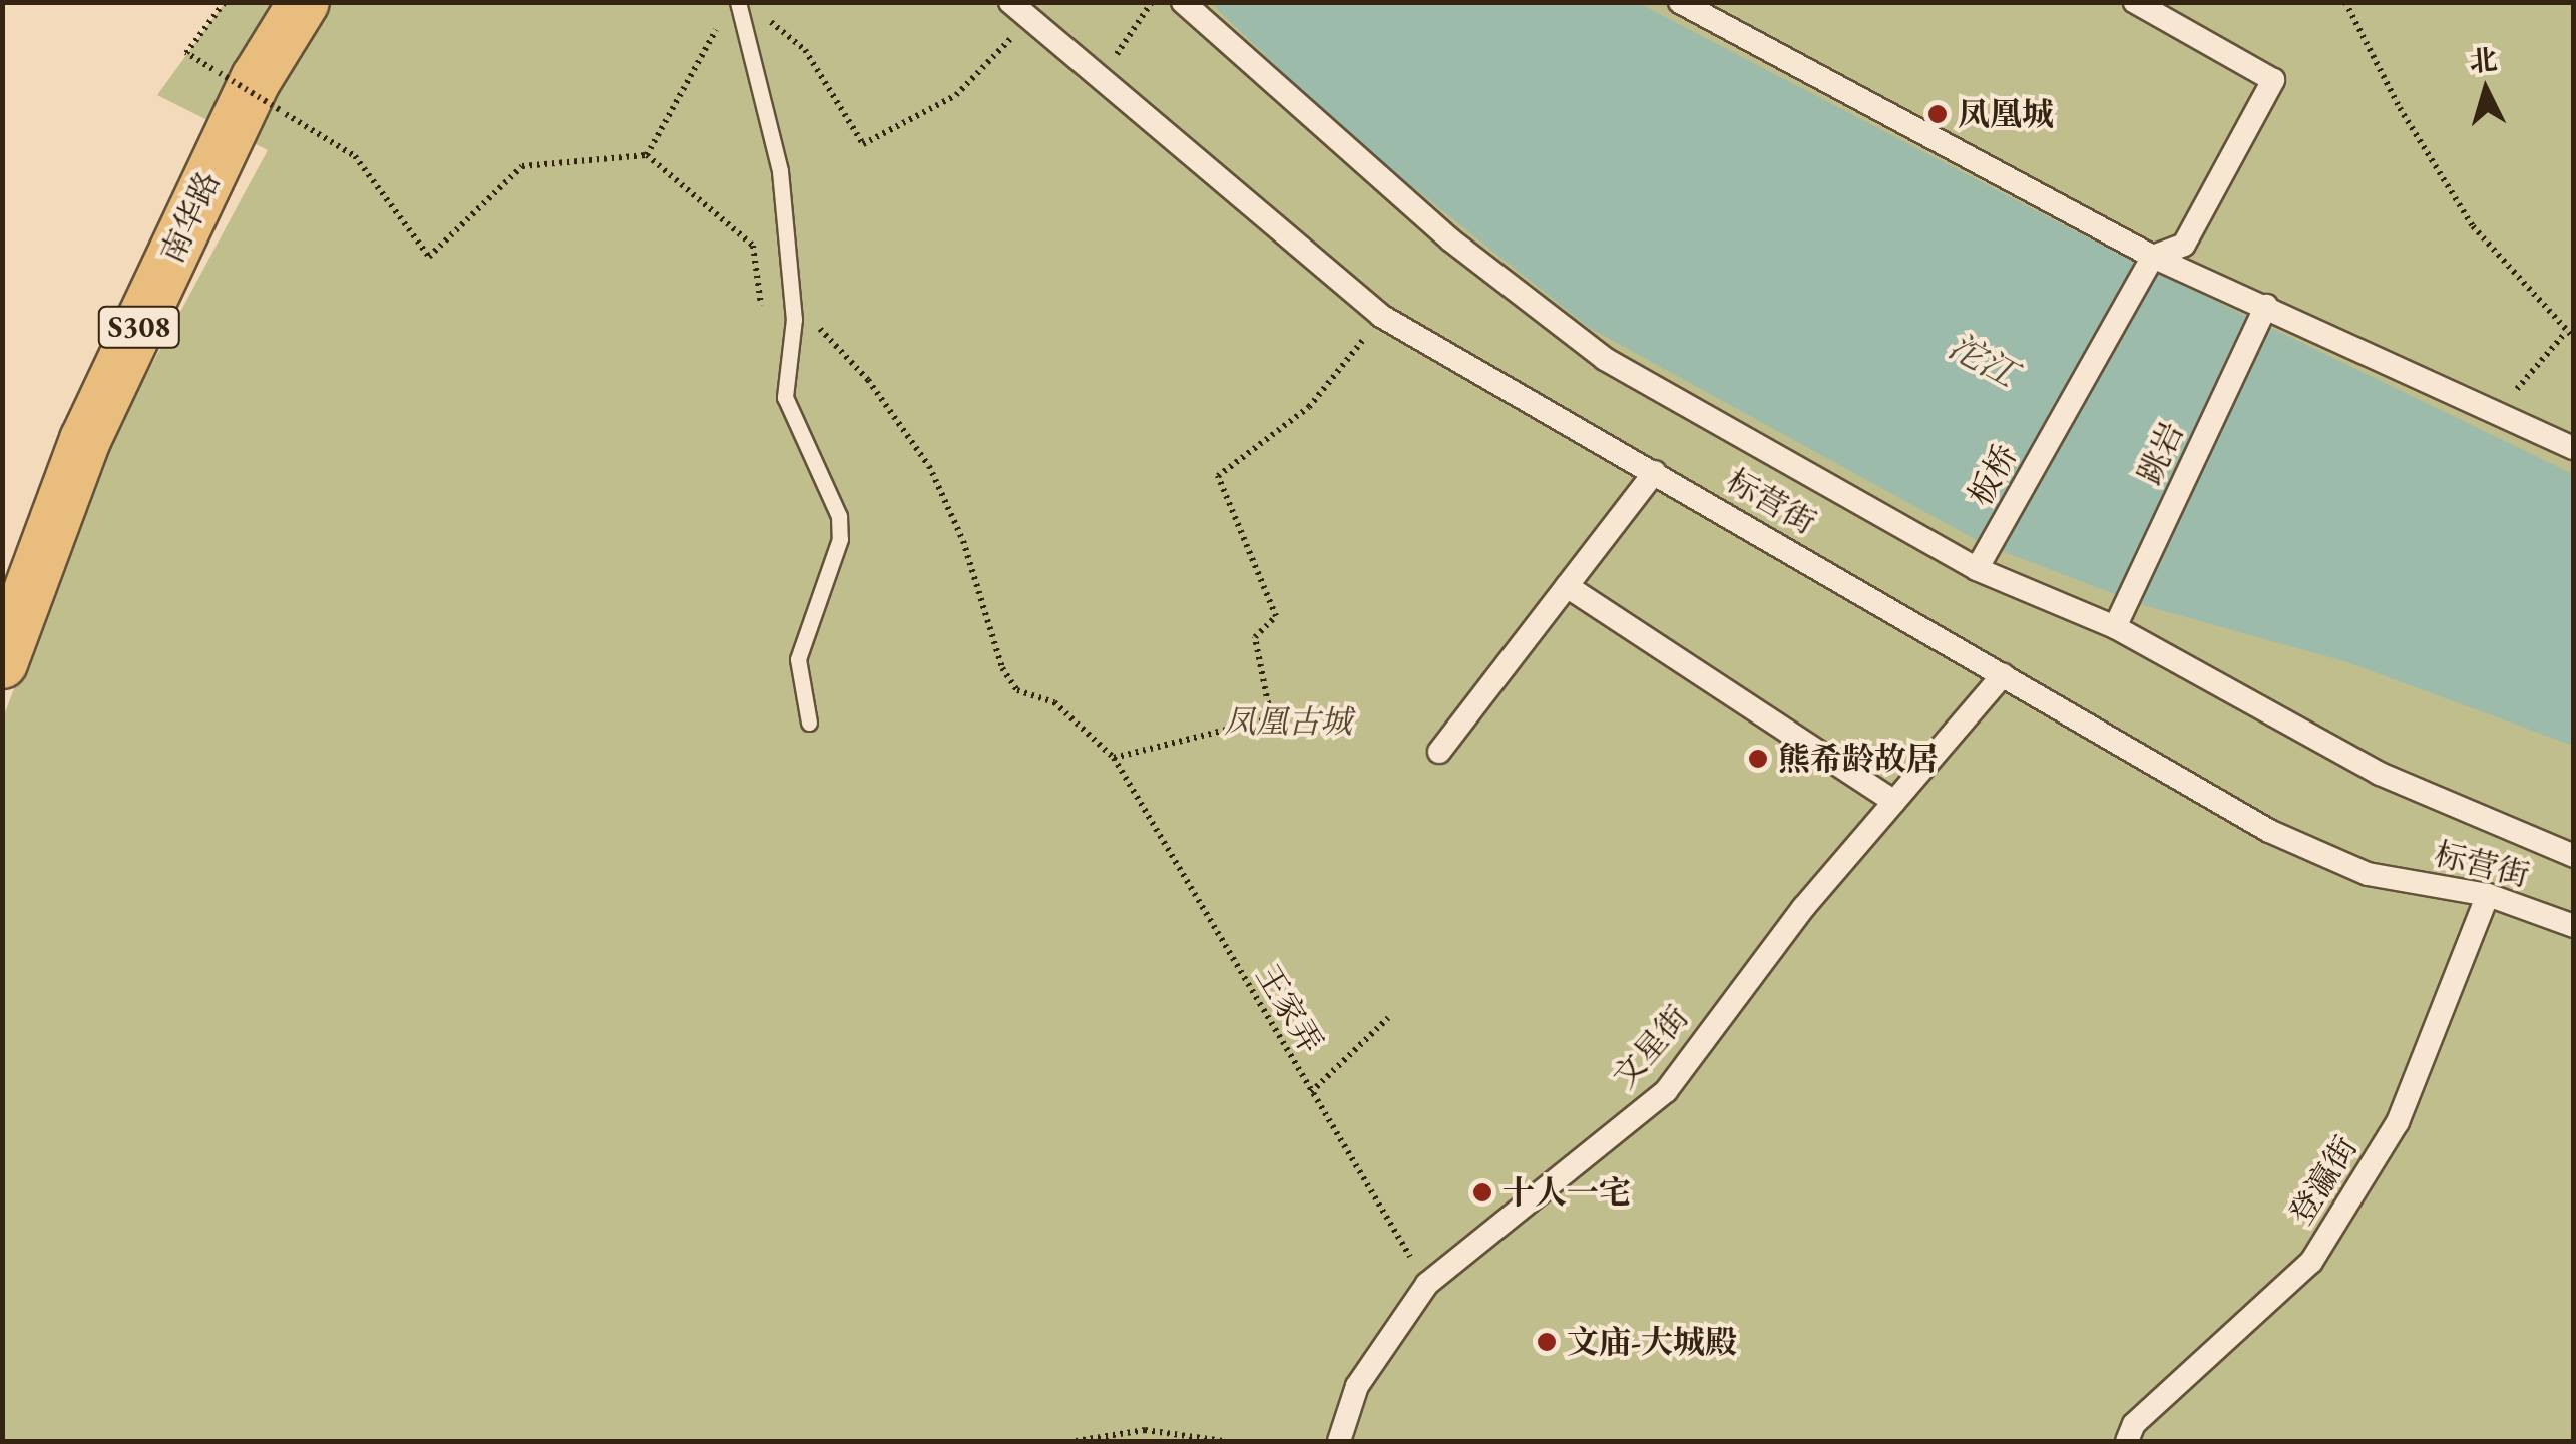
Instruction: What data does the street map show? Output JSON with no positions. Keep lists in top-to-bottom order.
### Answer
{
  "streets": {
    "main road": ["南华路", "S308"],
    "street": [
      "跳岩",
      "板桥",
      "标营街",
      "文星街",
      "登瀛街"
    ],
    "path": ["王家弄"]
  },
  "crossings": [
    ["标营街", "文星街"],
    ["标营街", "登瀛街"],
    ["王家弄", "文星街"]
  ],
  "water": ["沱江"],
  "parks": ["凤凰古城"],
  "places": [
    "凤凰城",
    "熊希龄故居",
    "十人一宅",
    "文庙-大城殿"
  ],
  "north": "top"
}
